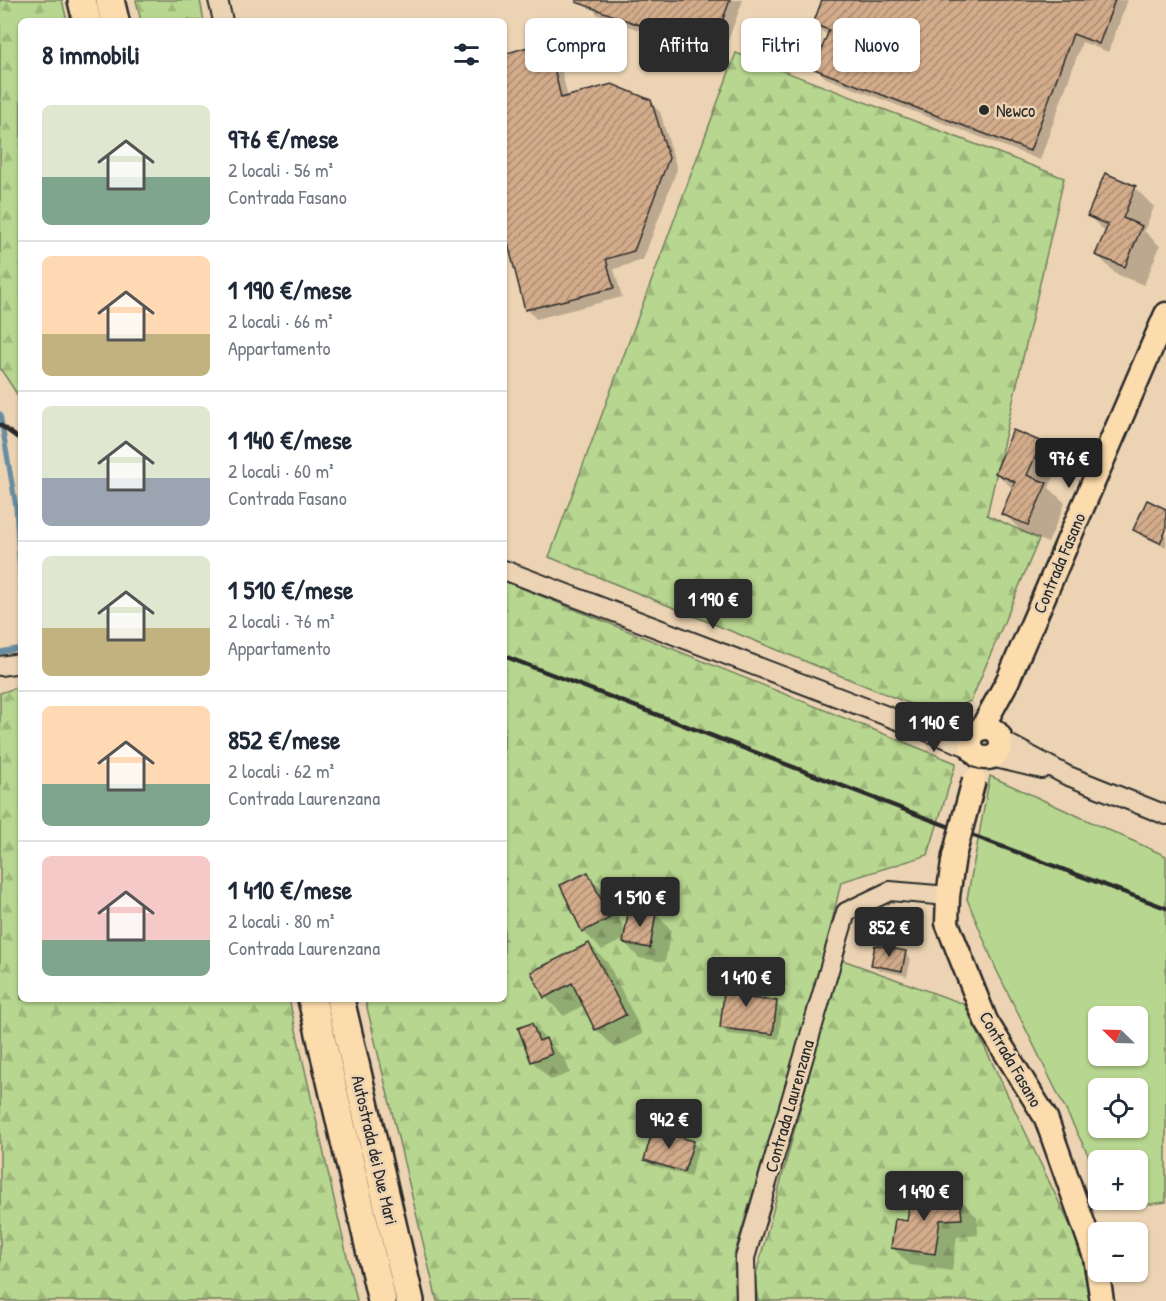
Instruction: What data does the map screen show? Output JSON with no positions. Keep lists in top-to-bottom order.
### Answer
{
  "streets": {
    "highway": ["Autostrada dei Due Mari"],
    "main road": ["Contrada Fasano"],
    "street": ["Contrada Laurenzana"]
  },
  "crossings": [
    ["Contrada Fasano", "Contrada Laurenzana"]
  ],
  "places": ["Newco"],
  "north": "top left",
  "page": {
    "chip": [
      "Compra",
      "Affitta",
      "Filtri",
      "Nuovo"
    ],
    "heading": "8 immobili",
    "list": [
      {
        "name": "976 €/mese",
        "note": "2 locali · 56 m² · Contrada Fasano"
      },
      {
        "name": "1 190 €/mese",
        "note": "2 locali · 66 m² · Appartamento"
      },
      {
        "name": "1 140 €/mese",
        "note": "2 locali · 60 m² · Contrada Fasano"
      },
      {
        "name": "1 510 €/mese",
        "note": "2 locali · 76 m² · Appartamento"
      },
      {
        "name": "852 €/mese",
        "note": "2 locali · 62 m² · Contrada Laurenzana"
      },
      {
        "name": "1 410 €/mese",
        "note": "2 locali · 80 m² · Contrada Laurenzana"
      }
    ],
    "price": [
      "976 €",
      "1 190 €",
      "1 140 €",
      "1 510 €",
      "852 €",
      "1 410 €",
      "942 €",
      "1 490 €"
    ],
    "map_buttons": ["+", "−"]
  }
}
